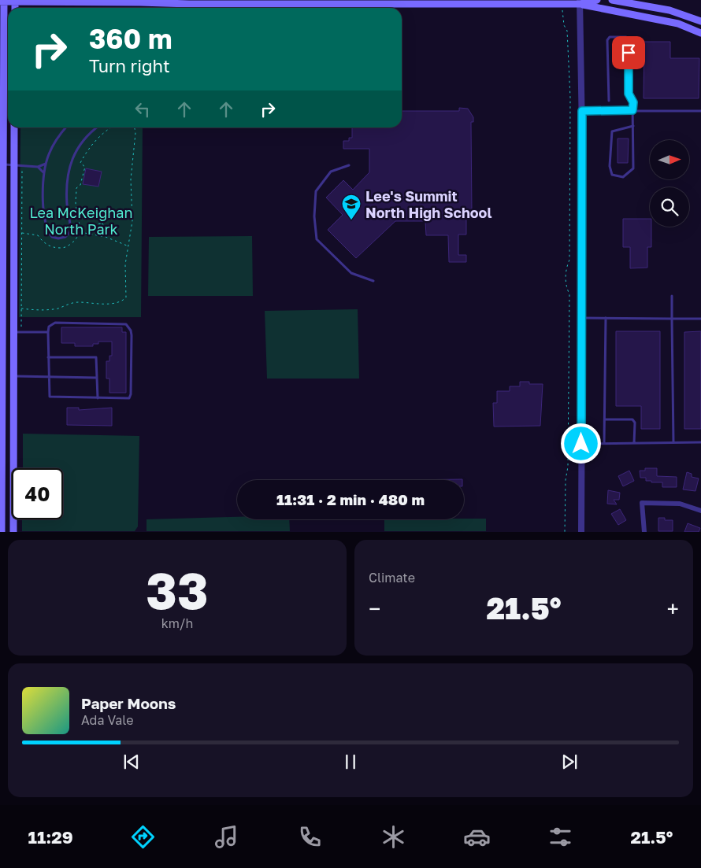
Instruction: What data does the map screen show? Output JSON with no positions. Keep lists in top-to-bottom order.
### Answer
{
  "parks": ["Lea McKeighan North Park"],
  "places": {
    "school or university": ["Lee's Summit North High School"]
  },
  "north": "right",
  "page": {
    "turn": ["360 m", "Turn right"],
    "limit": "40",
    "trip": "11:31 · 2 min · 480 m",
    "tile": [
      ["33", "km/h"],
      "Climate"
    ],
    "heat": ["−", "21.5°", "+"],
    "song": ["Paper Moons", "Ada Vale"],
    "tabs": ["11:29", "21.5°"]
  }
}
